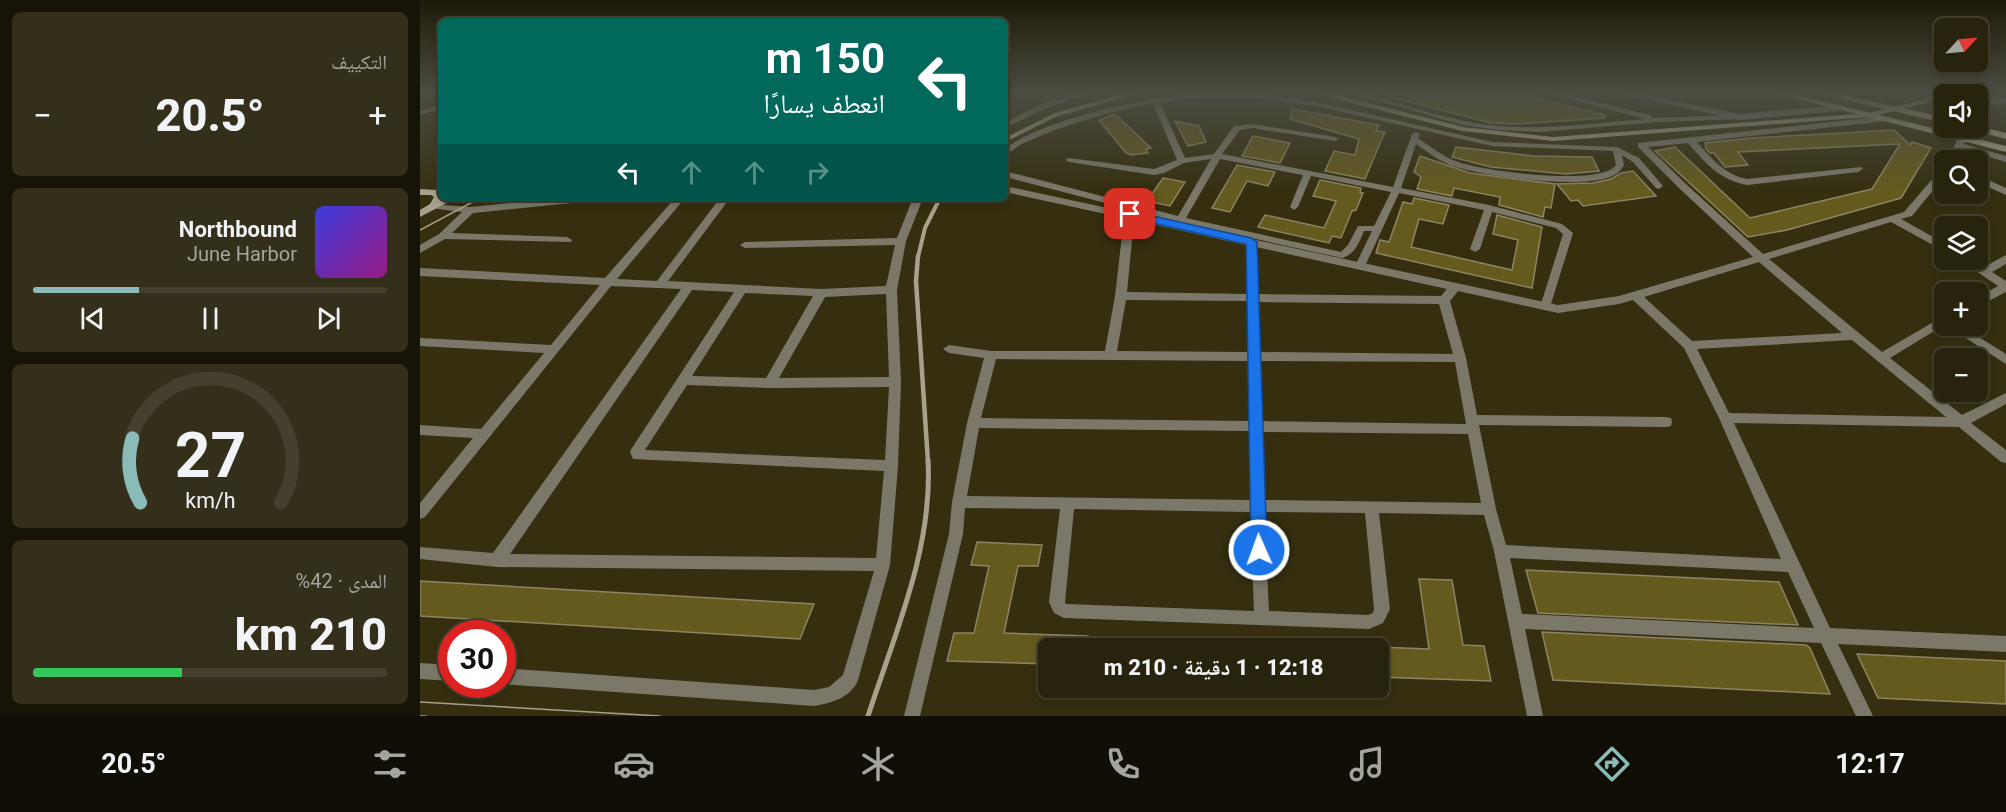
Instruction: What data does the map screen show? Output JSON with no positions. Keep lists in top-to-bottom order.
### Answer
{
  "north": "top right",
  "page": {
    "tile": [
      "التكييف",
      ["المدى · 42%", "210 km"]
    ],
    "map_buttons": ["+", "−"],
    "turn": ["150 m", "انعطف يسارًا"],
    "heat": ["−", "20.5°", "+"],
    "song": ["Northbound", "June Harbor"],
    "limit": "30",
    "trip": "12:18 · 1 دقيقة · 210 m",
    "tabs": ["12:17", "20.5°"],
    "gauge": ["27", "km/h"]
  }
}
